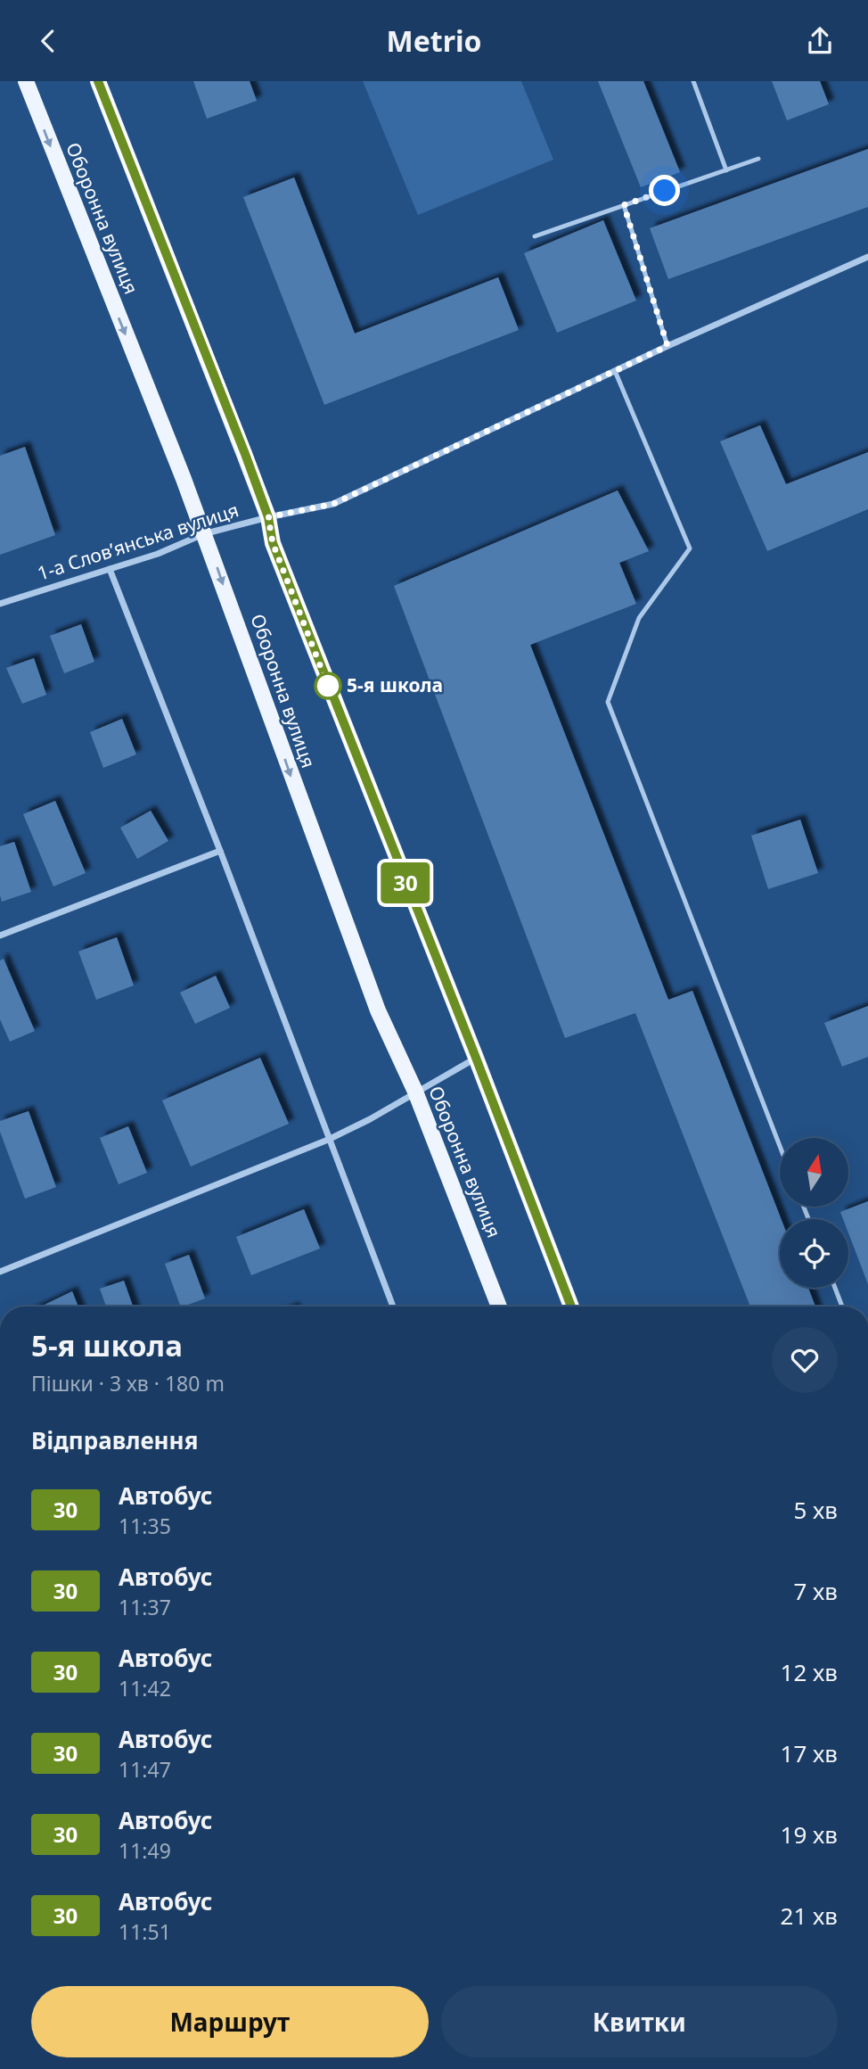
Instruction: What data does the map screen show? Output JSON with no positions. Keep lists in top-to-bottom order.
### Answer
{
  "streets": {
    "main road": ["Оборонна вулиця"],
    "street": ["1-а Слов’янська вулиця"]
  },
  "crossings": [
    ["Оборонна вулиця", "1-а Слов’янська вулиця"]
  ],
  "places": ["5-я школа"],
  "lines": ["bus line 30"],
  "north": "top",
  "page": {
    "header": "Metrio",
    "on_map": "30",
    "heading": [
      ["5-я школа", "Пішки · 3 хв · 180 m"],
      "Відправлення"
    ],
    "list": [
      {
        "mark": "30",
        "name": "Автобус",
        "note": "11:35",
        "value": "5 хв"
      },
      {
        "mark": "30",
        "name": "Автобус",
        "note": "11:37",
        "value": "7 хв"
      },
      {
        "mark": "30",
        "name": "Автобус",
        "note": "11:42",
        "value": "12 хв"
      },
      {
        "mark": "30",
        "name": "Автобус",
        "note": "11:47",
        "value": "17 хв"
      },
      {
        "mark": "30",
        "name": "Автобус",
        "note": "11:49",
        "value": "19 хв"
      },
      {
        "mark": "30",
        "name": "Автобус",
        "note": "11:51",
        "value": "21 хв"
      }
    ],
    "buttons": ["Маршрут", "Квитки"]
  }
}
